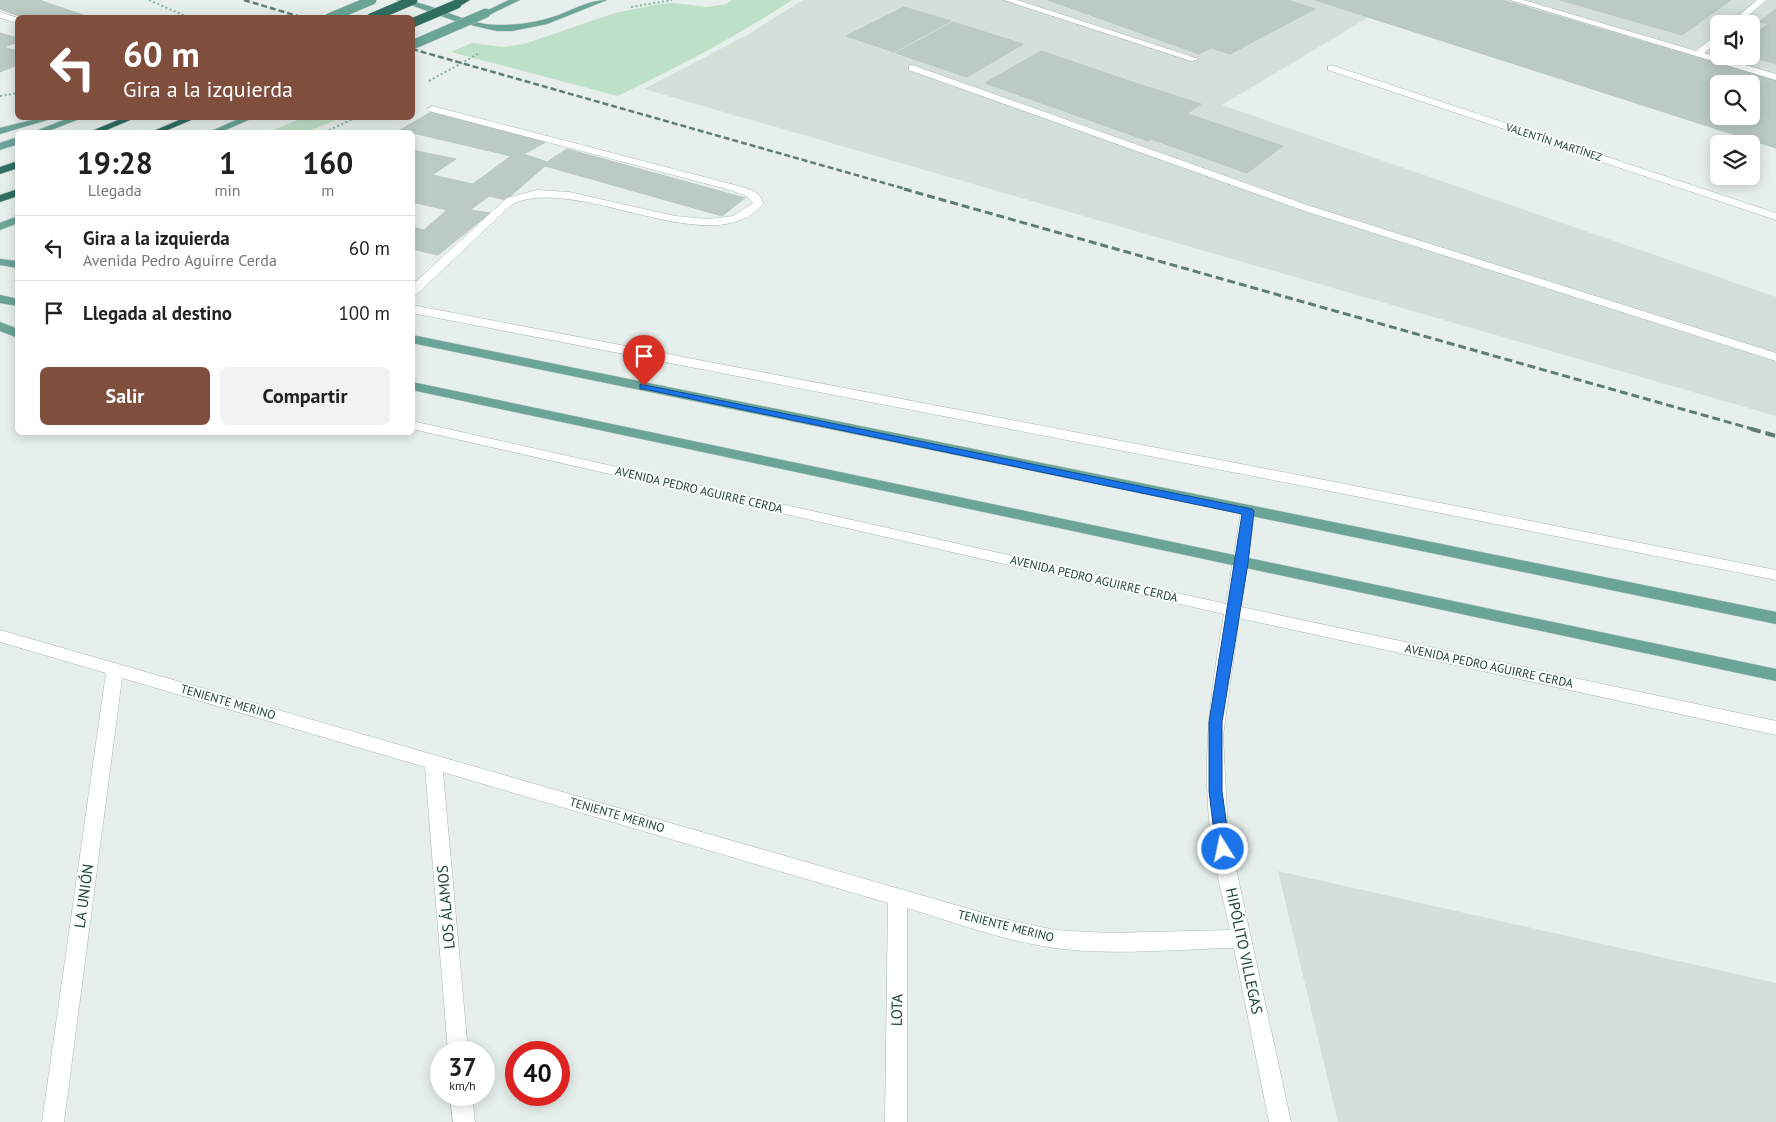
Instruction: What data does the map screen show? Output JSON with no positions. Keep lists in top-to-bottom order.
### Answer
{
  "streets": {
    "street": [
      "VALENTÍN MARTÍNEZ",
      "AVENIDA PEDRO AGUIRRE CERDA",
      "TENIENTE MERINO",
      "LA UNIÓN",
      "LOS ÁLAMOS",
      "HIPÓLITO VILLEGAS",
      "LOTA"
    ]
  },
  "crossings": [
    ["AVENIDA PEDRO AGUIRRE CERDA", "HIPÓLITO VILLEGAS"],
    ["TENIENTE MERINO", "LA UNIÓN"],
    ["TENIENTE MERINO", "LOS ÁLAMOS"],
    ["TENIENTE MERINO", "HIPÓLITO VILLEGAS"],
    ["TENIENTE MERINO", "LOTA"]
  ],
  "page": {
    "turn": ["60 m", "Gira a la izquierda"],
    "eta": [
      "19:28",
      "Llegada",
      "1",
      "min",
      "160",
      "m"
    ],
    "list": [
      {
        "name": "Gira a la izquierda",
        "note": "Avenida Pedro Aguirre Cerda",
        "value": "60 m"
      },
      {
        "name": "Llegada al destino",
        "value": "100 m"
      }
    ],
    "buttons": ["Salir", "Compartir"],
    "speed": "37 km/h",
    "limit": "40"
  }
}
